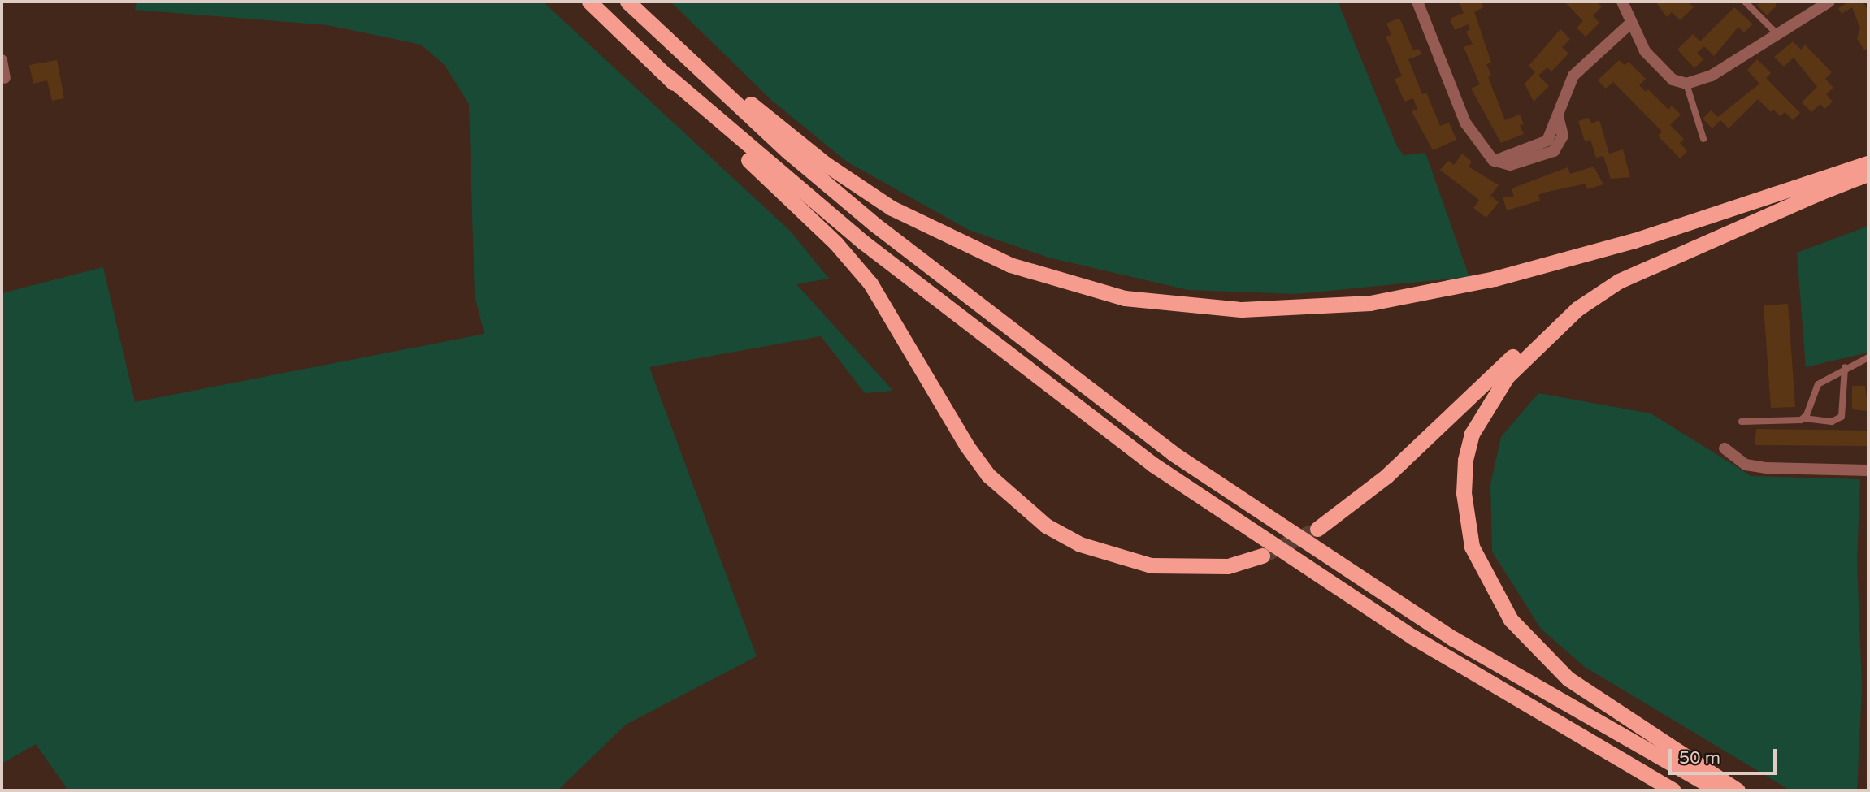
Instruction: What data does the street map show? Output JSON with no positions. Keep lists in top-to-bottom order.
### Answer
{
  "scale_bar": "50 m"
}
